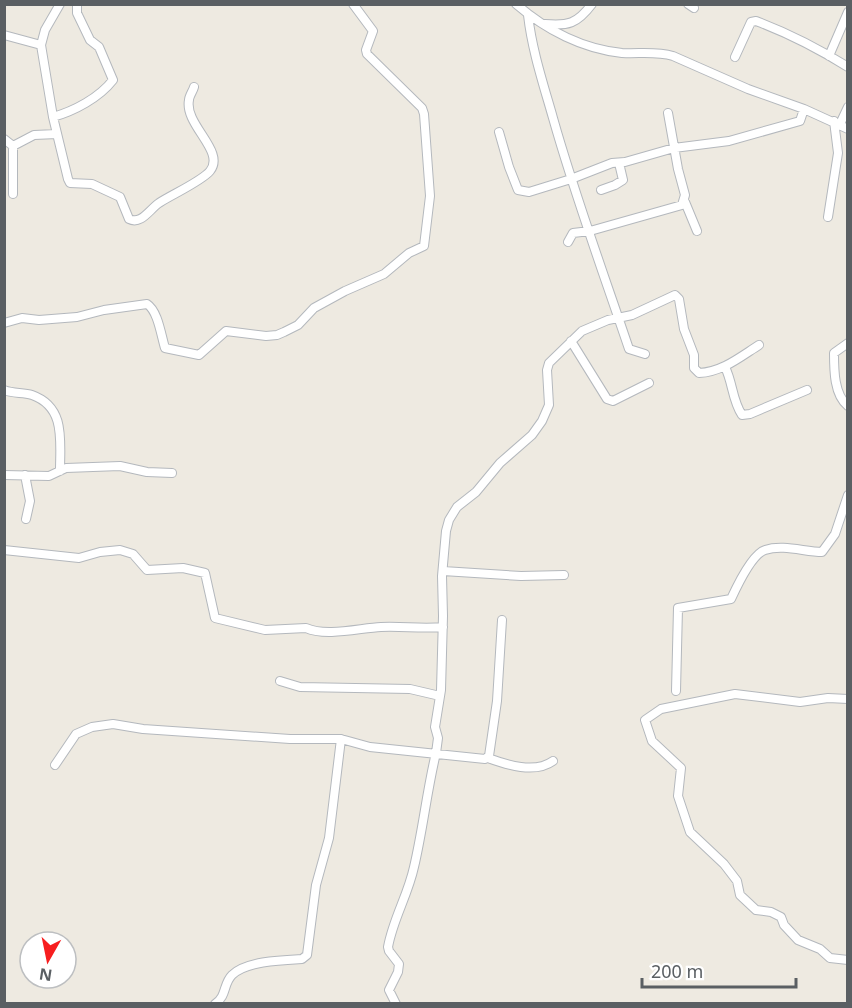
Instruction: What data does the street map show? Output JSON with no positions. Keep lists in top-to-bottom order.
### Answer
{
  "scale_bar": "200 m",
  "north": "bottom"
}
